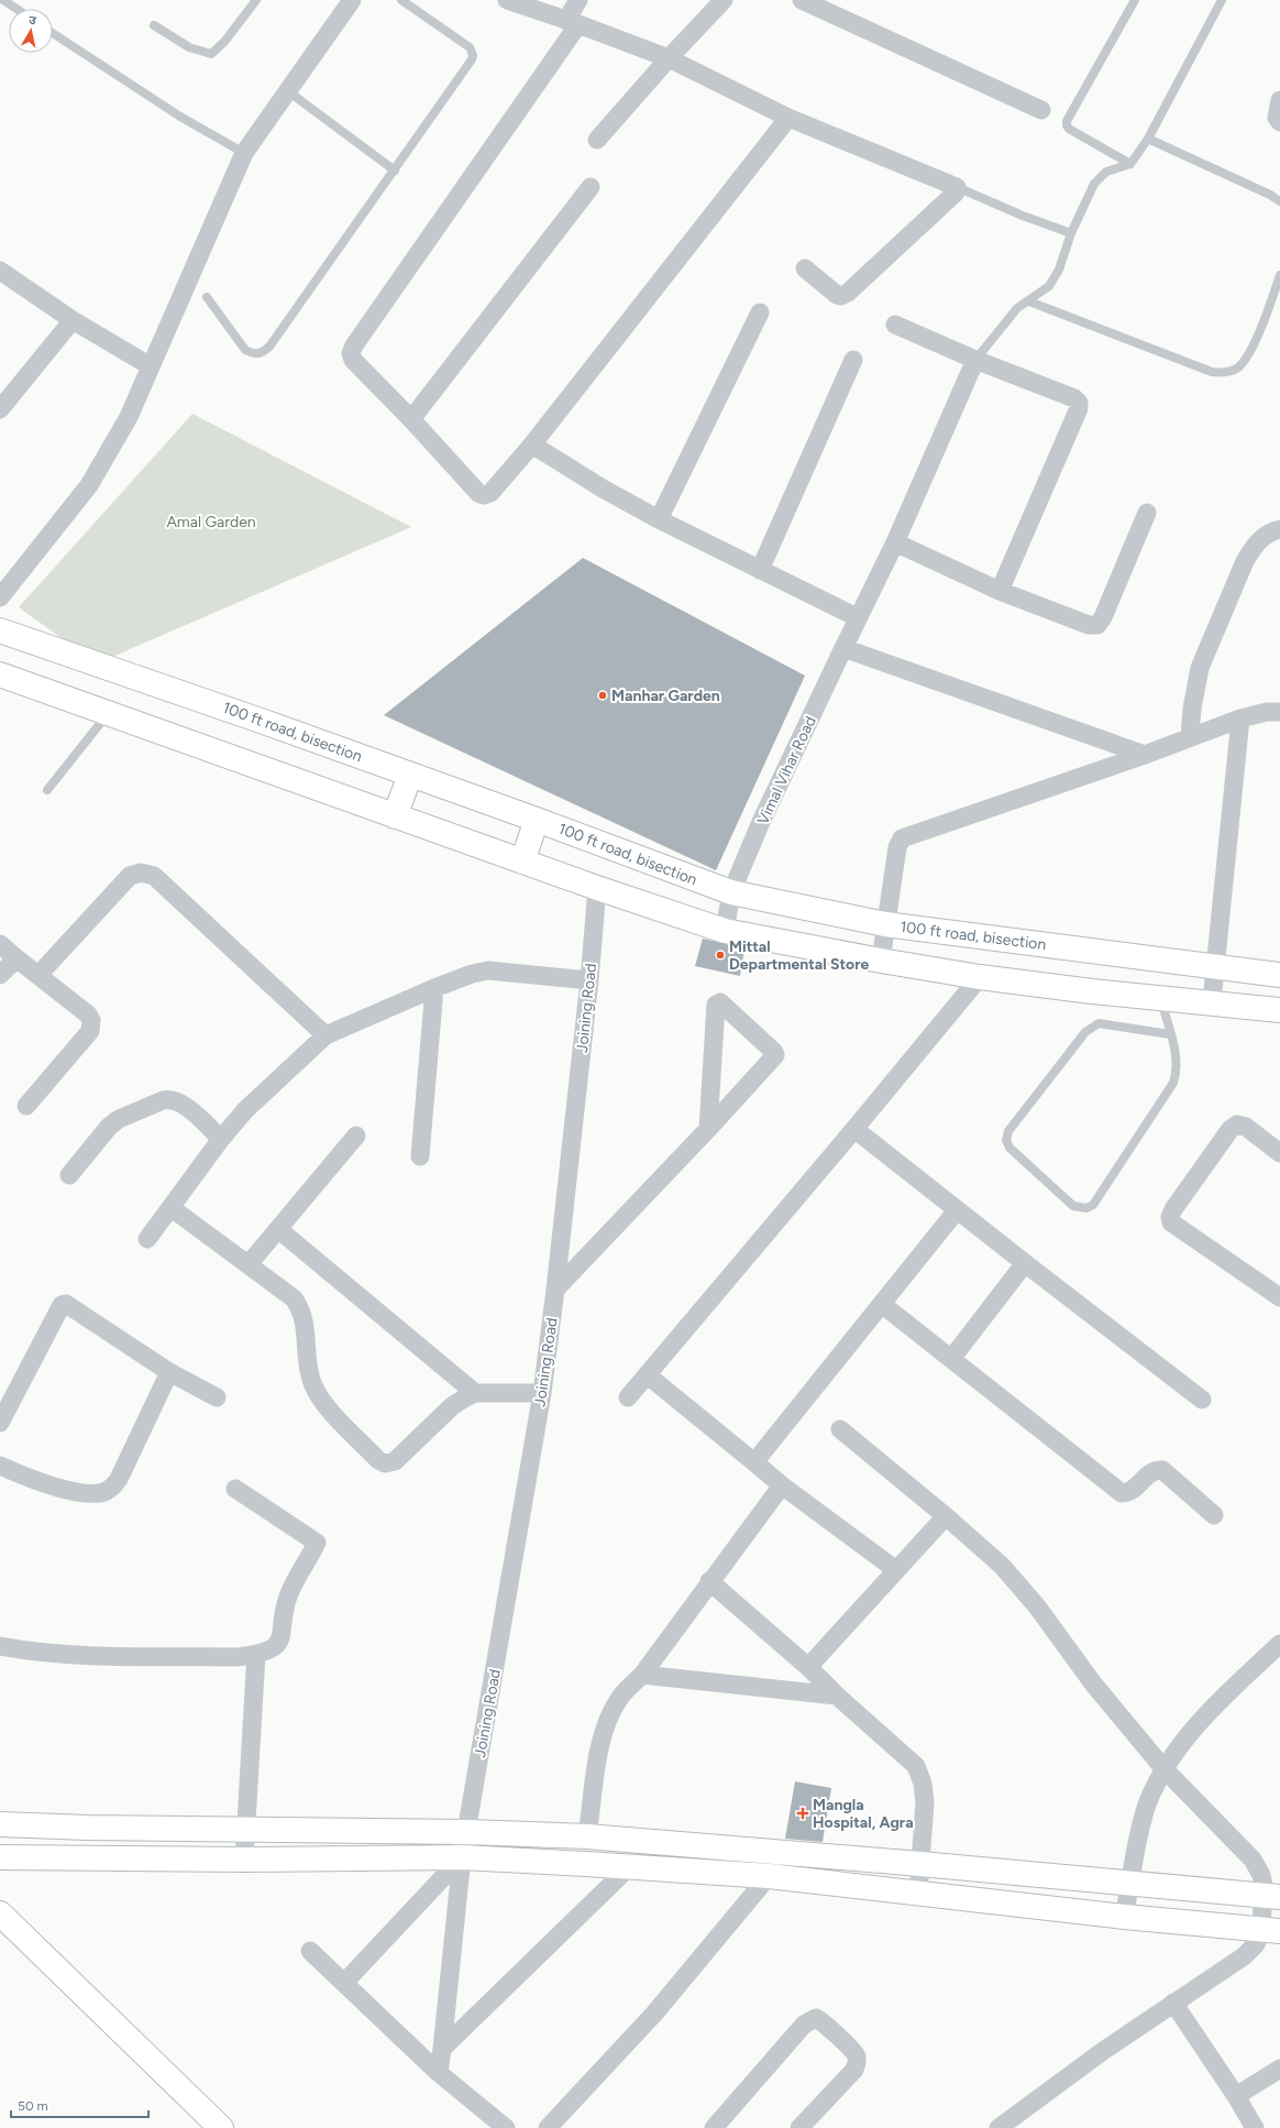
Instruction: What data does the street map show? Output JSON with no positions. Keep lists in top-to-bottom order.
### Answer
{
  "streets": {
    "street": ["100 ft road, bisection", "Vimal Vihar Road", "Joining Road"]
  },
  "crossings": [
    ["100 ft road, bisection", "Vimal Vihar Road"]
  ],
  "parks": ["Amal Garden"],
  "places": {
    "other": ["Manhar Garden", "Mittal Departmental Store"],
    "health": ["Mangla Hospital, Agra"]
  },
  "scale_bar": "50 m",
  "north": "top"
}
